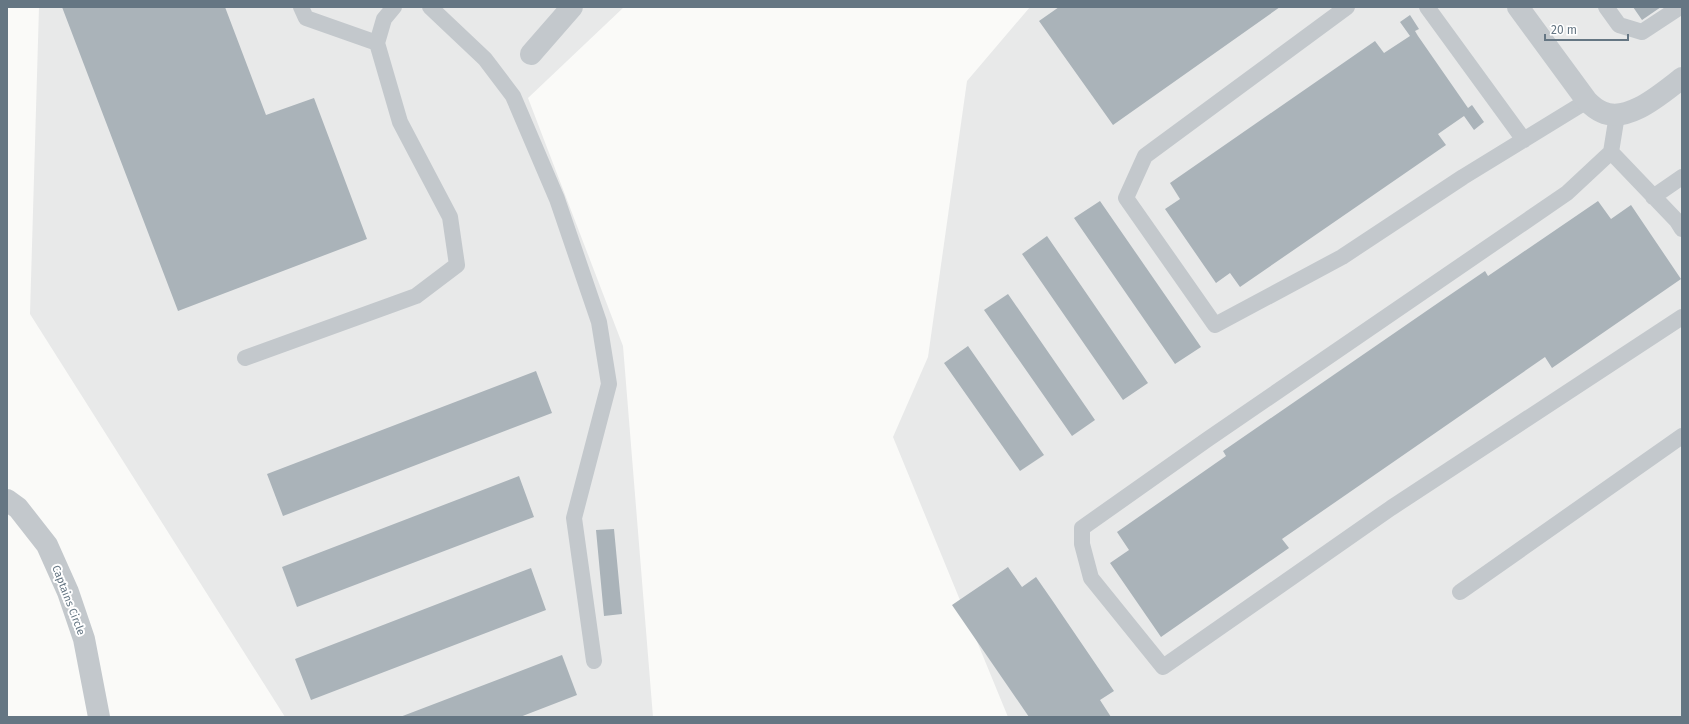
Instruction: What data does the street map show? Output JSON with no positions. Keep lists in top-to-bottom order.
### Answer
{
  "streets": {
    "street": ["Captains Circle"]
  },
  "scale_bar": "20 m"
}
